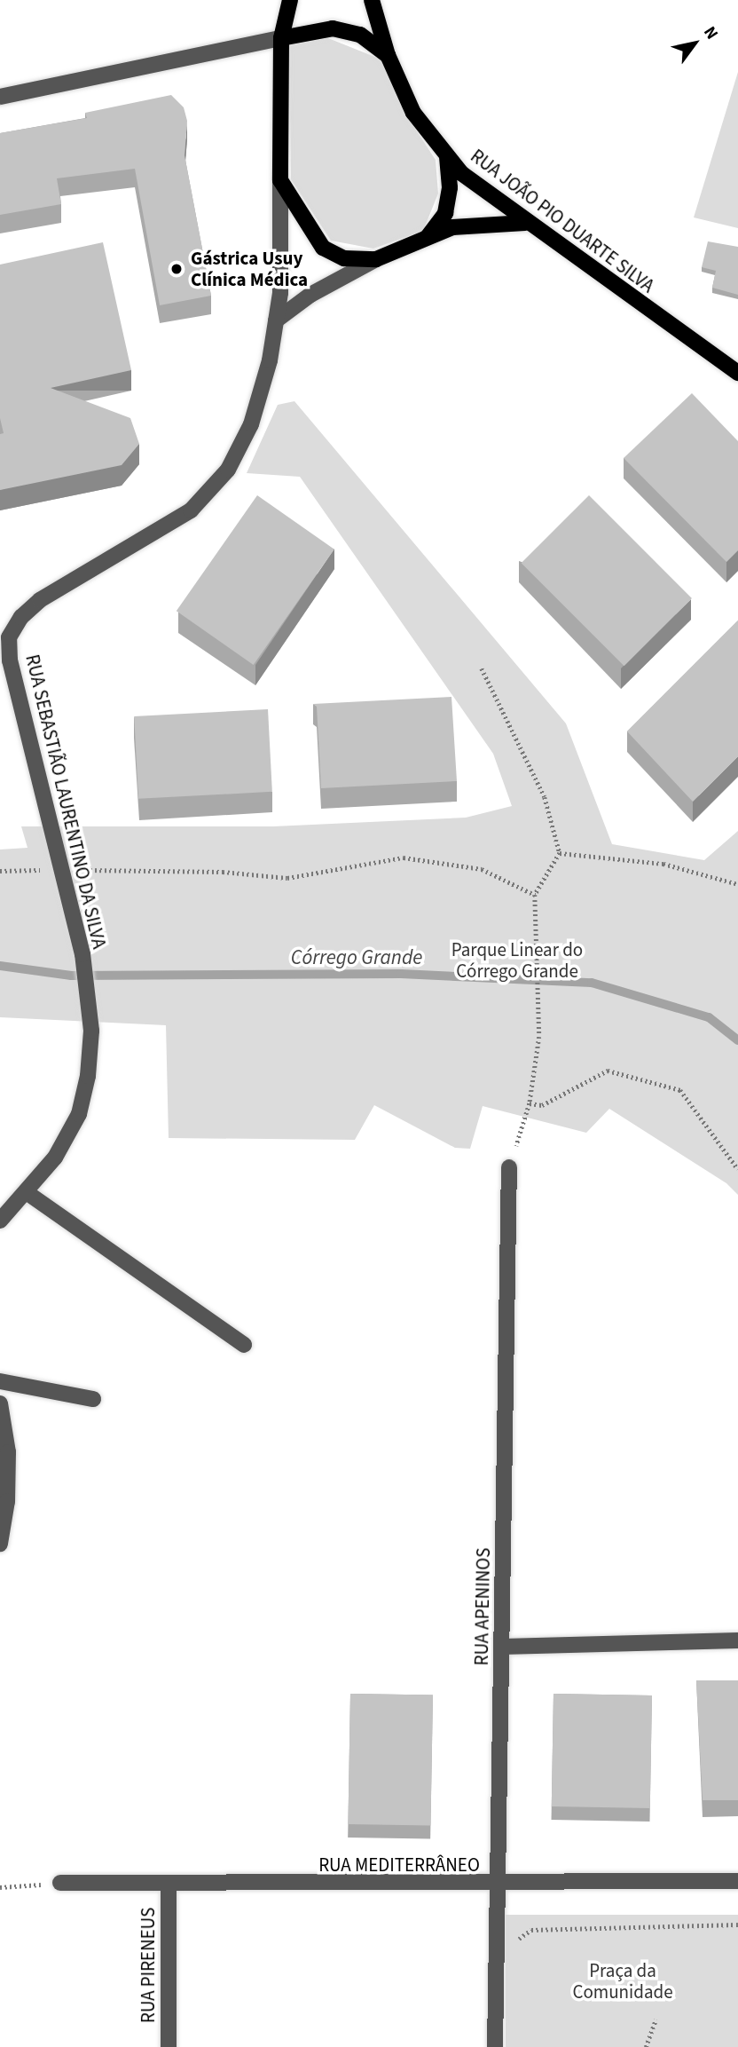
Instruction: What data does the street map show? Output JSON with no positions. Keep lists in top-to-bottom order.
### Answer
{
  "streets": {
    "main road": ["RUA JOÃO PIO DUARTE SILVA", "RUA SEBASTIÃO LAURENTINO DA SILVA"],
    "street": ["RUA APENINOS", "RUA MEDITERRÂNEO", "RUA PIRENEUS"]
  },
  "crossings": [
    ["RUA JOÃO PIO DUARTE SILVA", "RUA SEBASTIÃO LAURENTINO DA SILVA"],
    ["RUA APENINOS", "RUA MEDITERRÂNEO"],
    ["RUA MEDITERRÂNEO", "RUA PIRENEUS"]
  ],
  "water": ["Córrego Grande"],
  "parks": ["Parque Linear do Córrego Grande", "Praça da Comunidade"],
  "places": ["Gástrica Usuy Clínica Médica"],
  "north": "top right"
}
